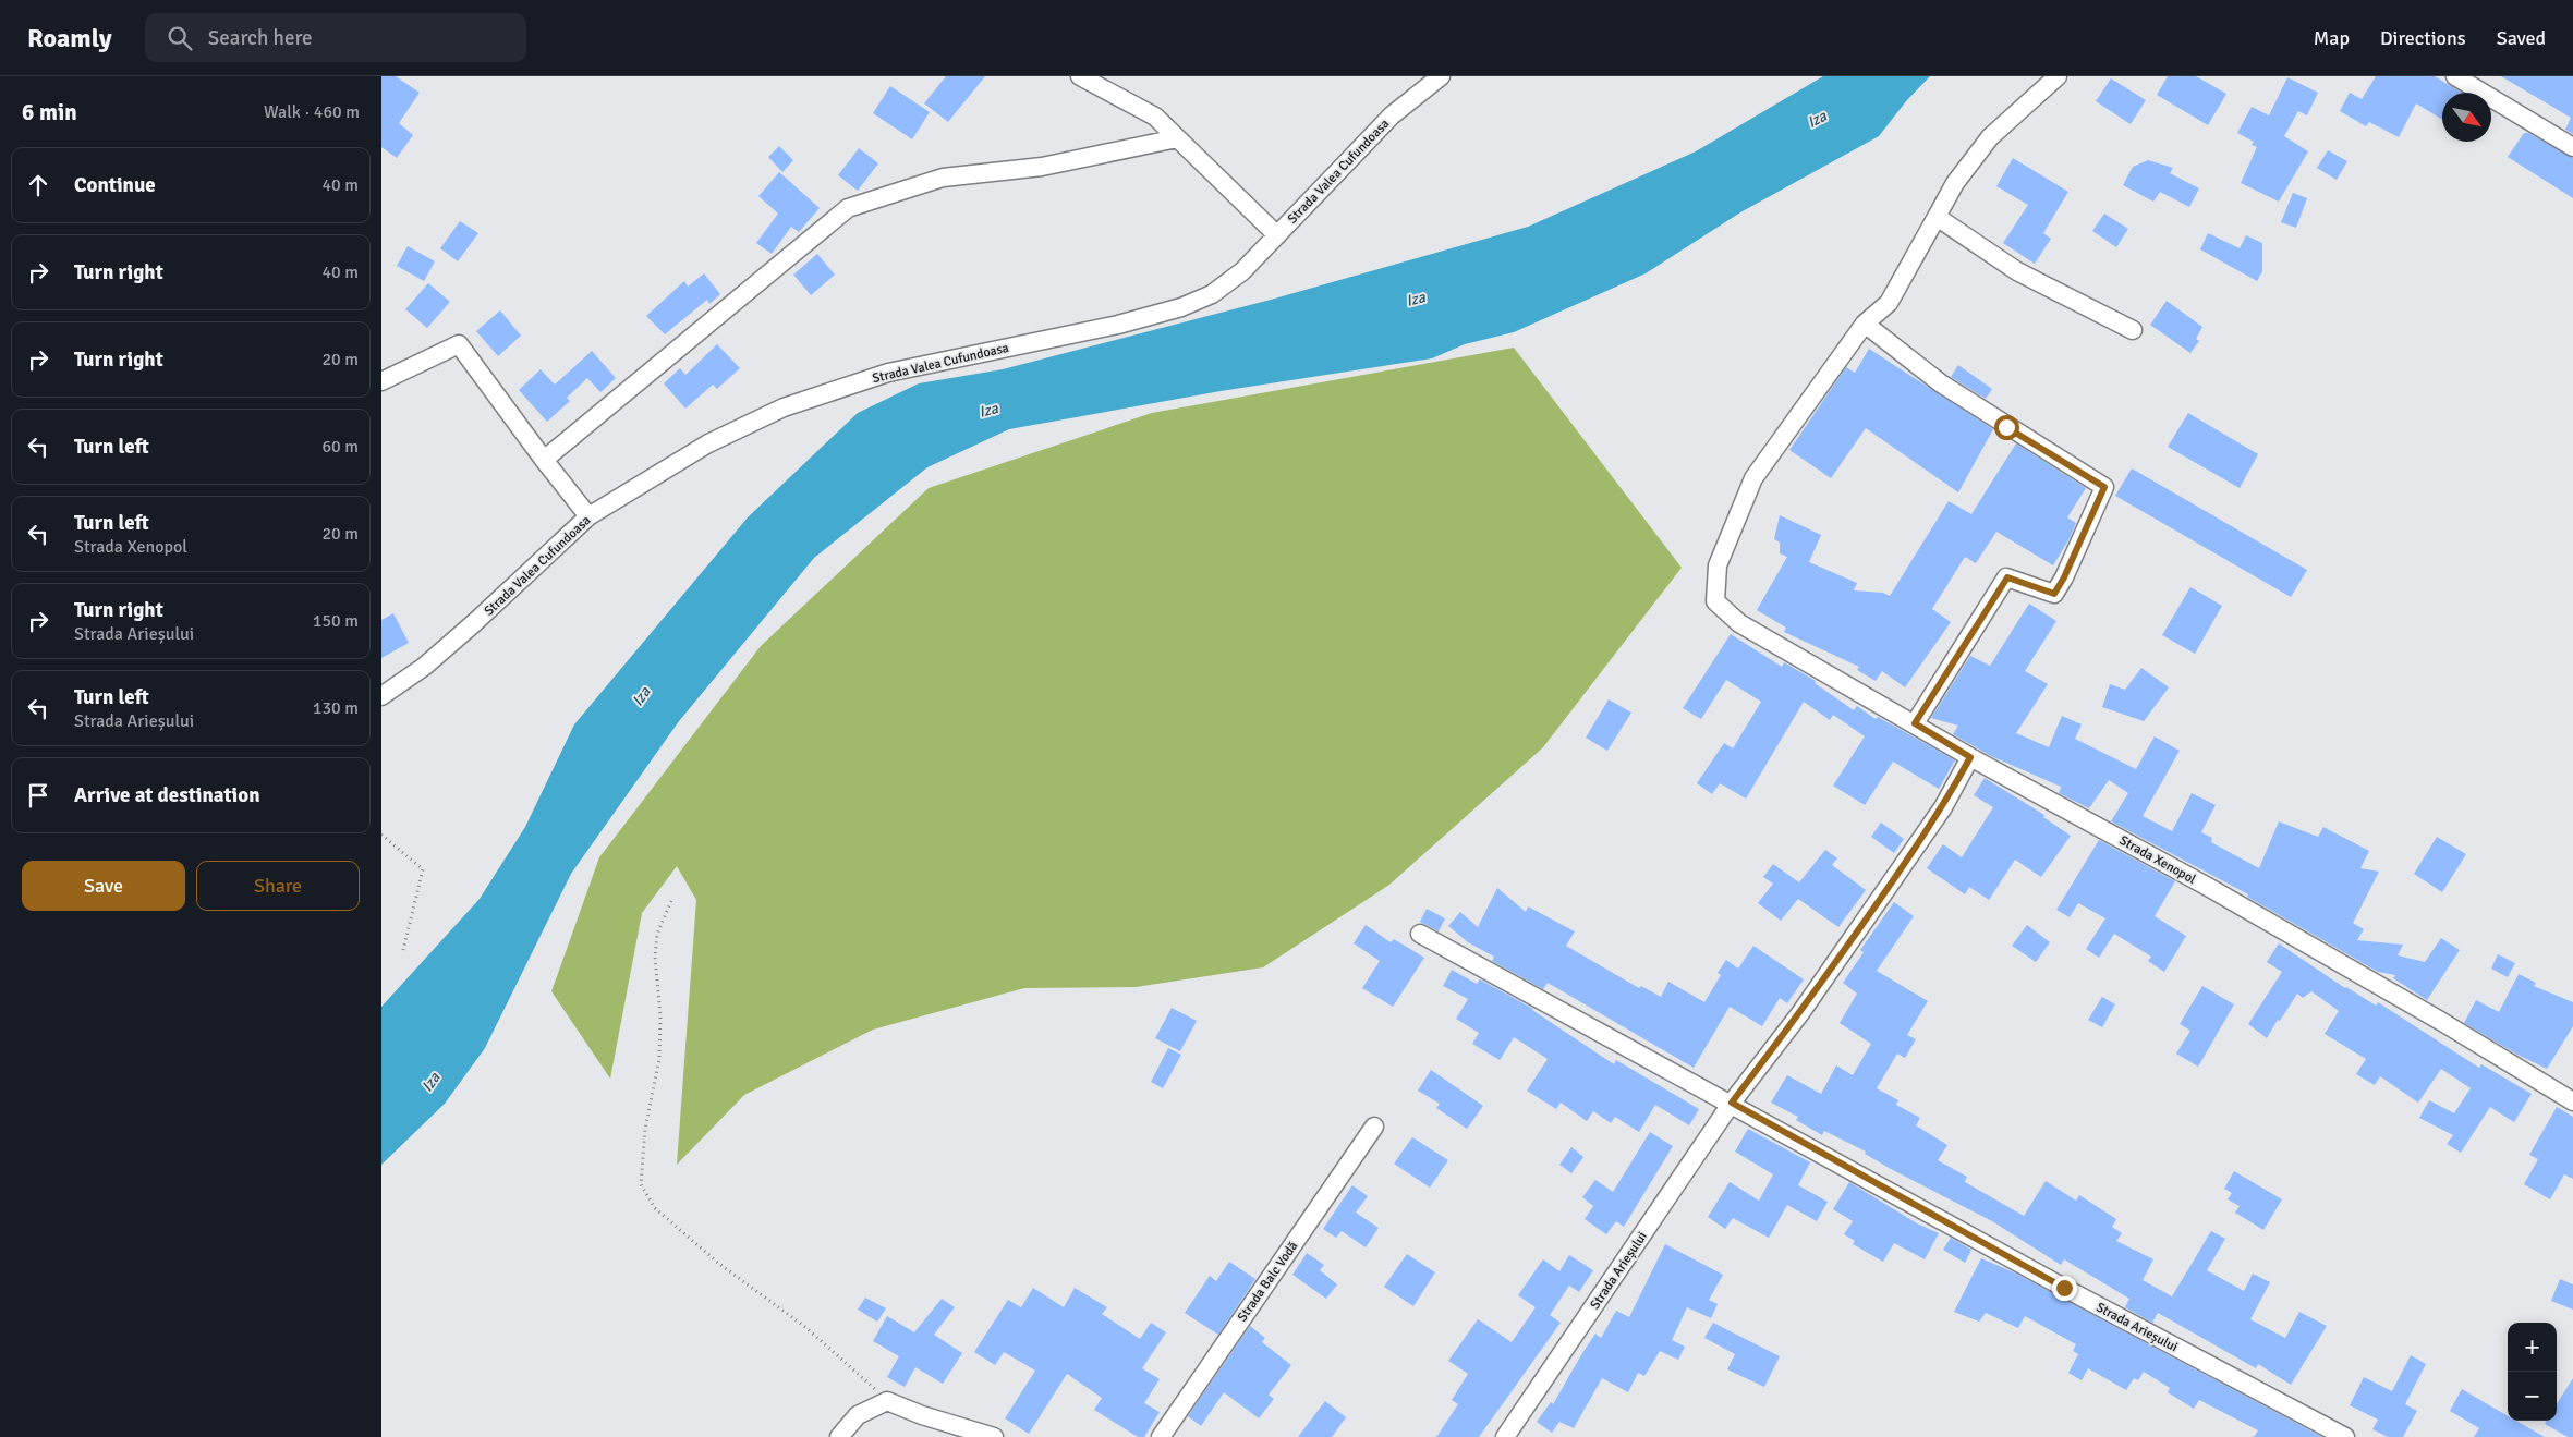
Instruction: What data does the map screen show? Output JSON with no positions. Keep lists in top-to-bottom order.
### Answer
{
  "streets": {
    "street": [
      "Strada Valea Cufundoasa",
      "Strada Xenopol",
      "Strada Arieșului",
      "Strada Balc Vodă"
    ]
  },
  "crossings": [
    ["Strada Xenopol", "Strada Arieșului"]
  ],
  "water": ["Iza"],
  "north": "bottom right",
  "page": {
    "header": "Roamly",
    "search": "Search here",
    "nav": ["Map", "Directions", "Saved"],
    "heading": ["6 min", "Walk · 460 m"],
    "list": [
      ["Continue", "40 m"],
      ["Turn right", "40 m"],
      ["Turn right", "20 m"],
      ["Turn left", "60 m"],
      ["Turn left", "Strada Xenopol", "20 m"],
      ["Turn right", "Strada Arieșului", "150 m"],
      ["Turn left", "Strada Arieșului", "130 m"],
      "Arrive at destination"
    ],
    "buttons": ["Save", "Share"],
    "map_buttons": ["+", "−"]
  }
}
